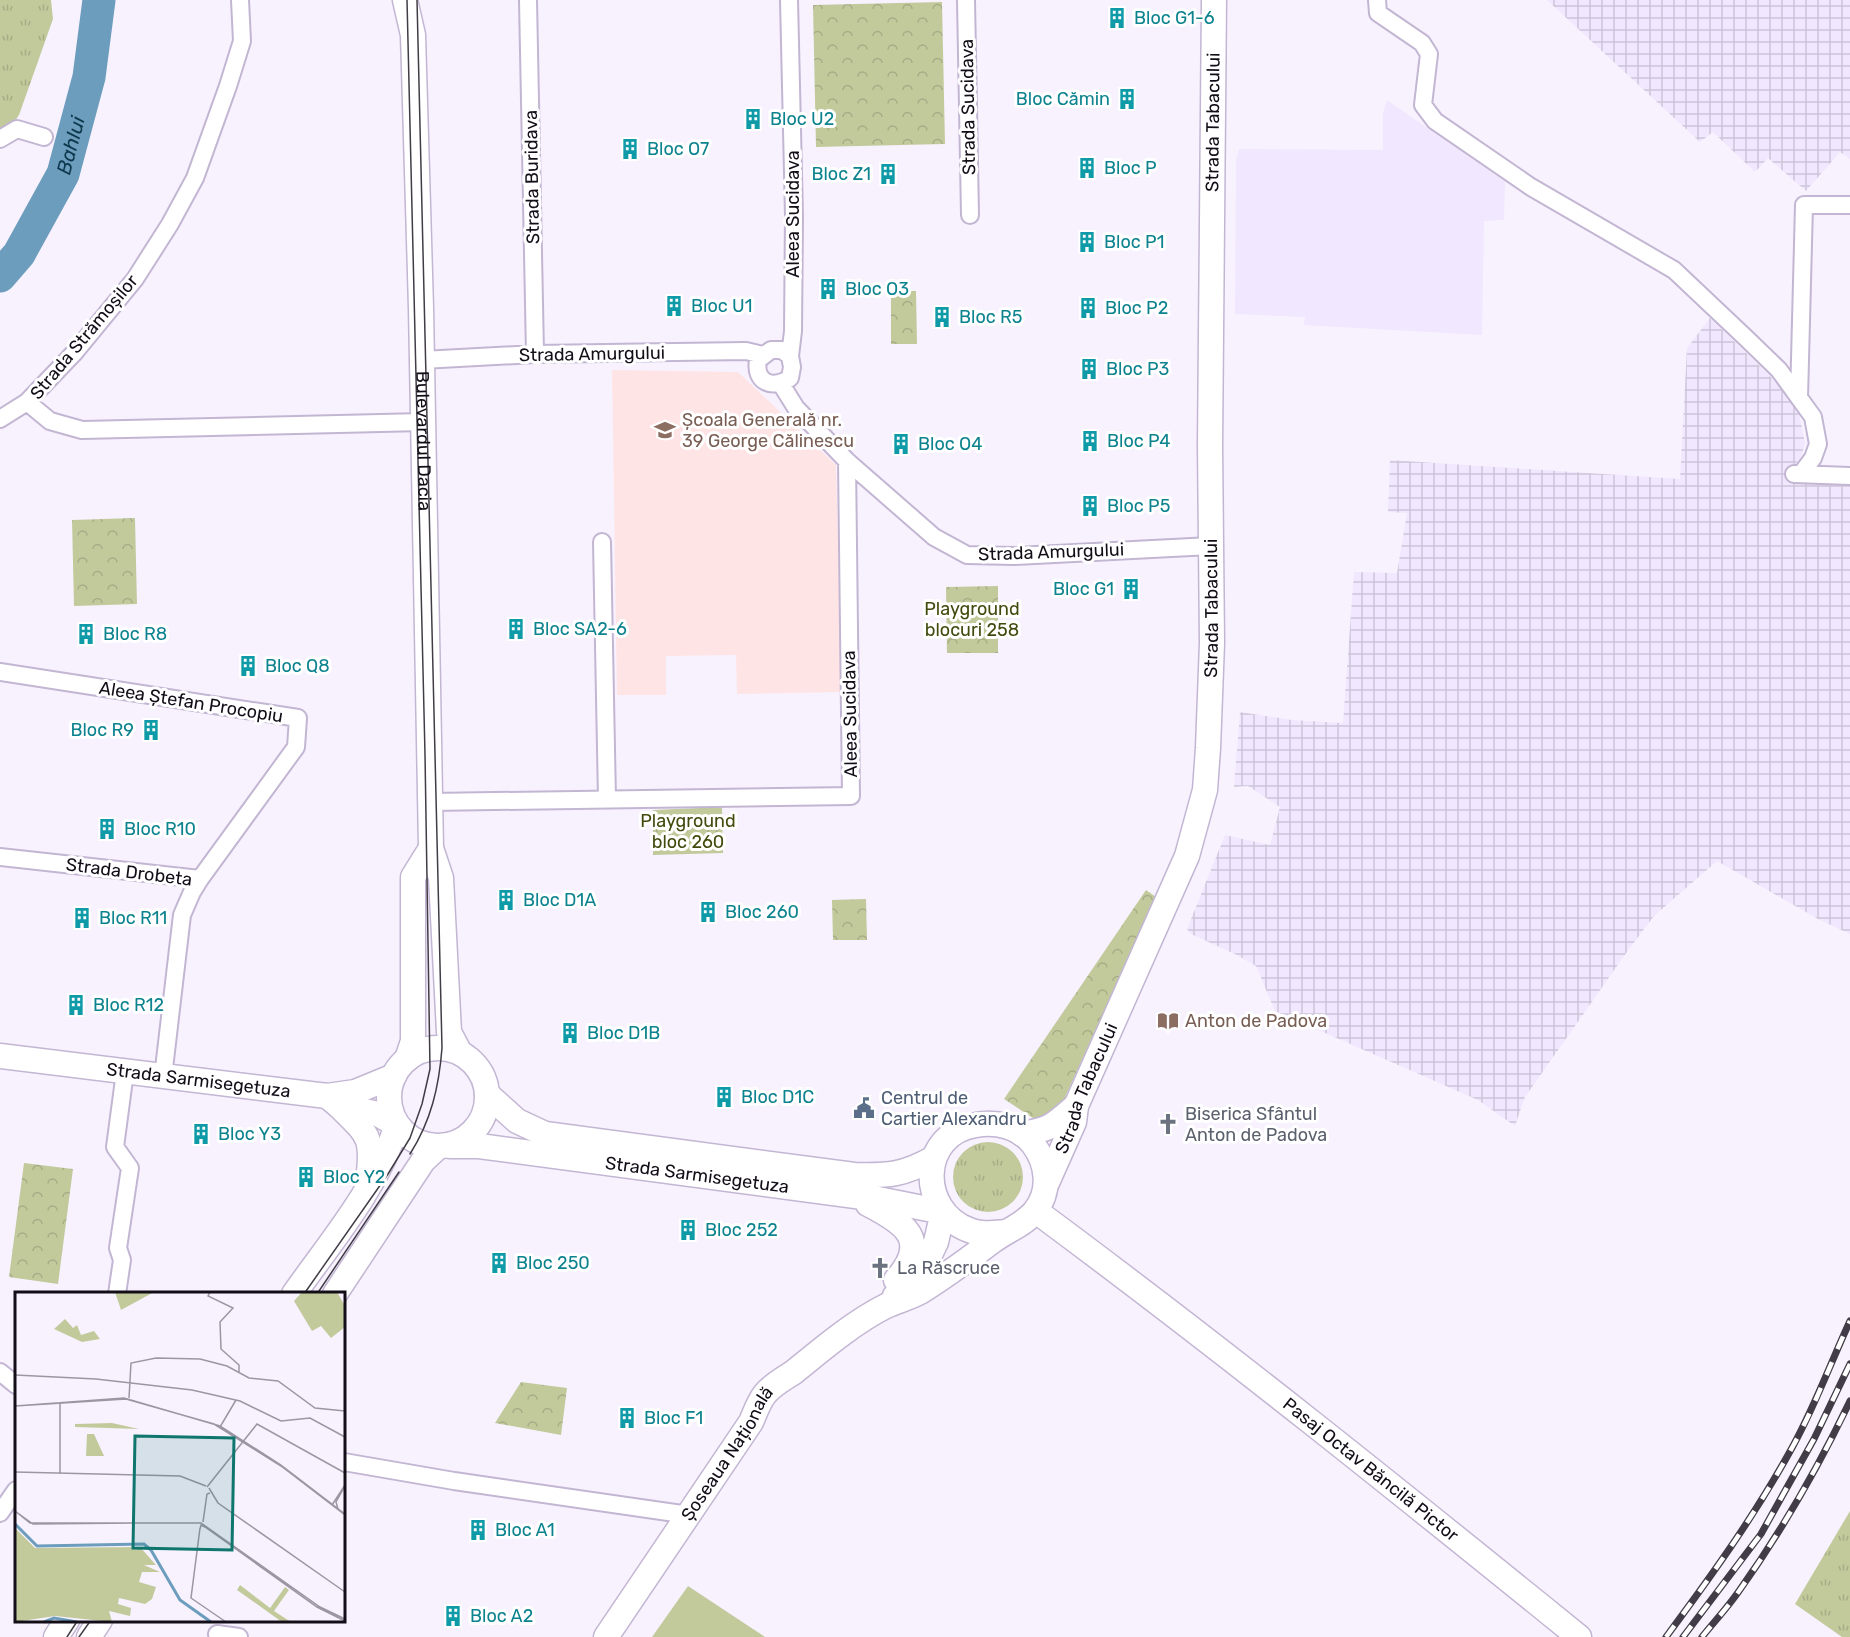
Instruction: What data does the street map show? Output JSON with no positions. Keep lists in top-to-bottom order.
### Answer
{
  "streets": {
    "street": [
      "Strada Sucidava",
      "Strada Tabacului",
      "Strada Buridava",
      "Aleea Sucidava",
      "Strada Strămoșilor",
      "Strada Amurgului",
      "Bulevardul Dacia",
      "Aleea Ștefan Procopiu",
      "Strada Drobeta",
      "Strada Sarmisegetuza",
      "Șoseaua Națională",
      "Pasaj Octav Băncilă Pictor"
    ]
  },
  "crossings": [
    ["Strada Tabacului", "Strada Amurgului"],
    ["Strada Tabacului", "Strada Sarmisegetuza"],
    ["Strada Tabacului", "Șoseaua Națională"],
    ["Strada Tabacului", "Pasaj Octav Băncilă Pictor"],
    ["Strada Buridava", "Strada Amurgului"],
    ["Aleea Sucidava", "Strada Amurgului"],
    ["Aleea Sucidava", "Bulevardul Dacia"],
    ["Strada Strămoșilor", "Bulevardul Dacia"],
    ["Strada Amurgului", "Bulevardul Dacia"],
    ["Aleea Ștefan Procopiu", "Strada Drobeta"],
    ["Strada Drobeta", "Strada Sarmisegetuza"],
    ["Strada Sarmisegetuza", "Șoseaua Națională"],
    ["Strada Sarmisegetuza", "Pasaj Octav Băncilă Pictor"],
    ["Șoseaua Națională", "Pasaj Octav Băncilă Pictor"]
  ],
  "water": ["Bahlui"],
  "parks": ["Playground blocuri 258", "Playground bloc 260"],
  "places": {
    "building": [
      "Bloc G1-6",
      "Bloc Cămin",
      "Bloc U2",
      "Bloc O7",
      "Bloc P",
      "Bloc Z1",
      "Bloc P1",
      "Bloc O3",
      "Bloc U1",
      "Bloc P2",
      "Bloc R5",
      "Bloc P3",
      "Bloc P4",
      "Bloc O4",
      "Bloc P5",
      "Bloc G1",
      "Bloc SA2-6",
      "Bloc R8",
      "Bloc Q8",
      "Bloc R9",
      "Bloc R10",
      "Bloc D1A",
      "Bloc 260",
      "Bloc R11",
      "Bloc R12",
      "Bloc D1B",
      "Bloc D1C",
      "Bloc Y3",
      "Bloc Y2",
      "Bloc 252",
      "Bloc 250",
      "Bloc F1",
      "Bloc A1",
      "Bloc A2"
    ],
    "school or university": ["Școala Generală nr. 39 George Călinescu"],
    "library": ["Anton de Padova"],
    "public building": ["Centrul de Cartier Alexandru"],
    "church": ["Biserica Sfântul Anton de Padova", "La Răscruce"]
  }
}
